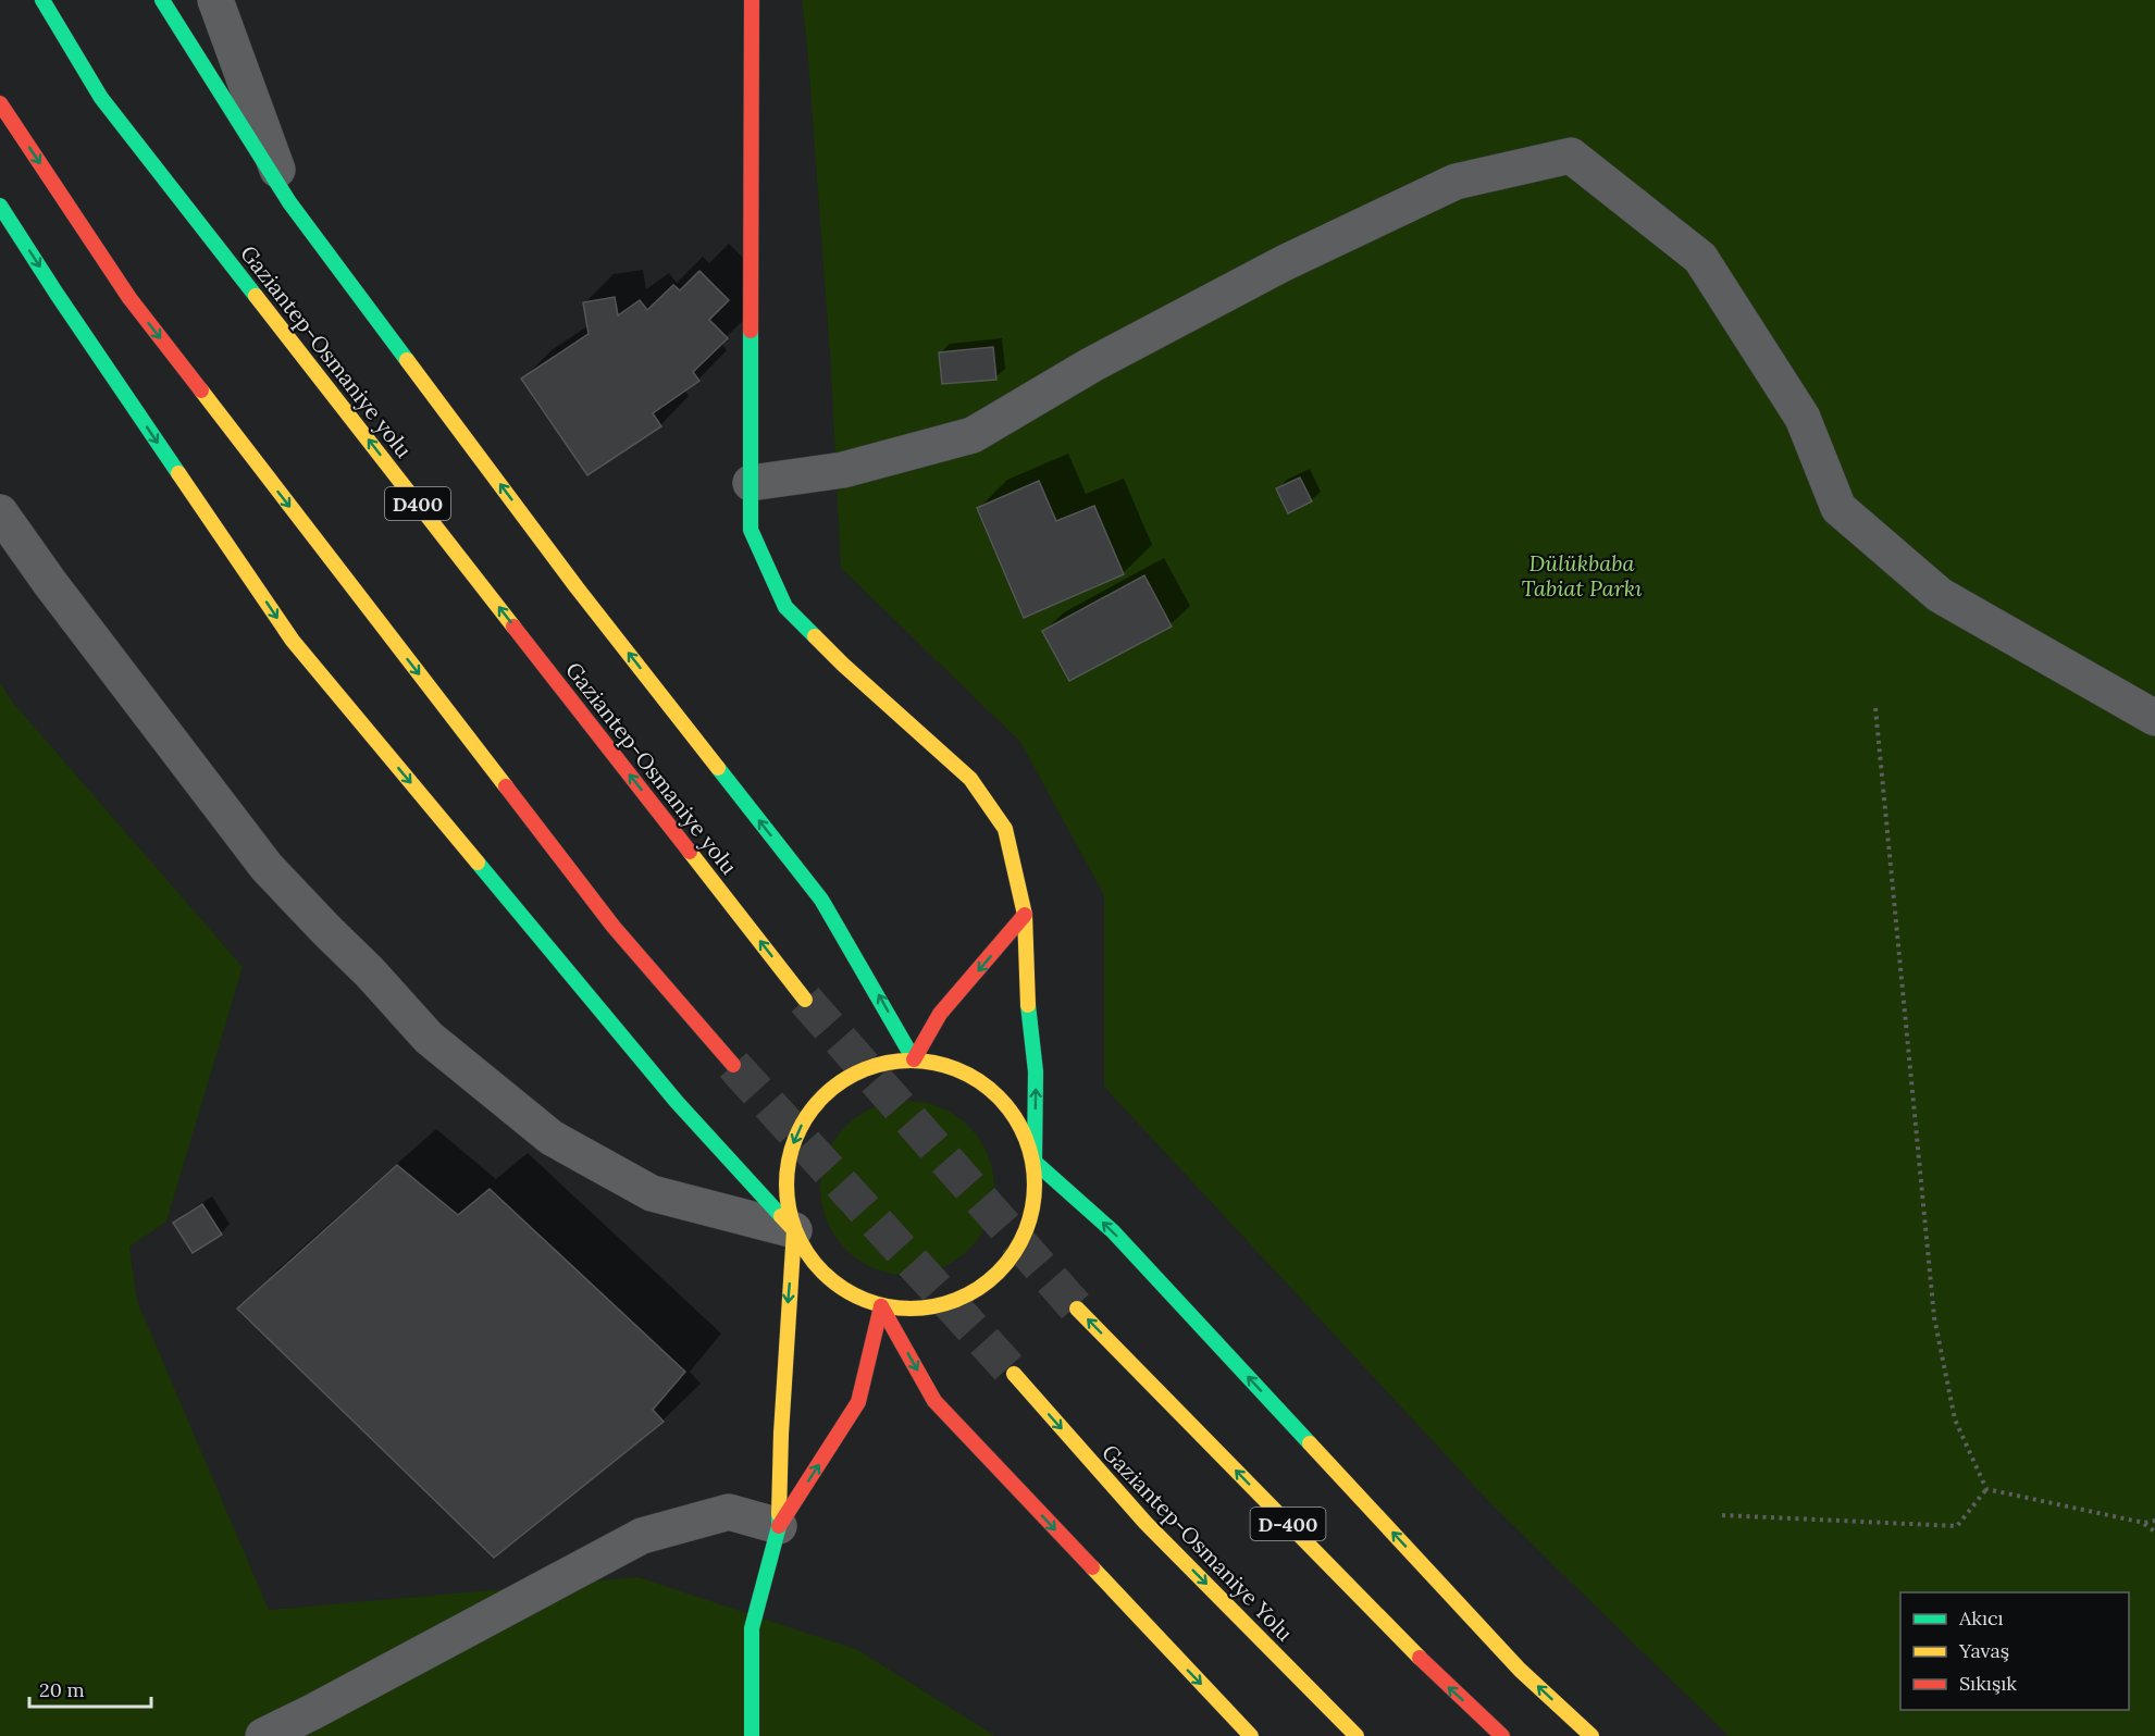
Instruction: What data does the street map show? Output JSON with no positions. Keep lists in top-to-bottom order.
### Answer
{
  "streets": {
    "main road": [
      "Gaziantep-Osmaniye yolu",
      "D400",
      "D-400",
      "Gaziantep-Osmaniye Yolu"
    ]
  },
  "parks": ["Dülükbaba Tabiat Parkı"],
  "legend": ["Akıcı", "Yavaş", "Sıkışık"],
  "scale_bar": "20 m"
}
